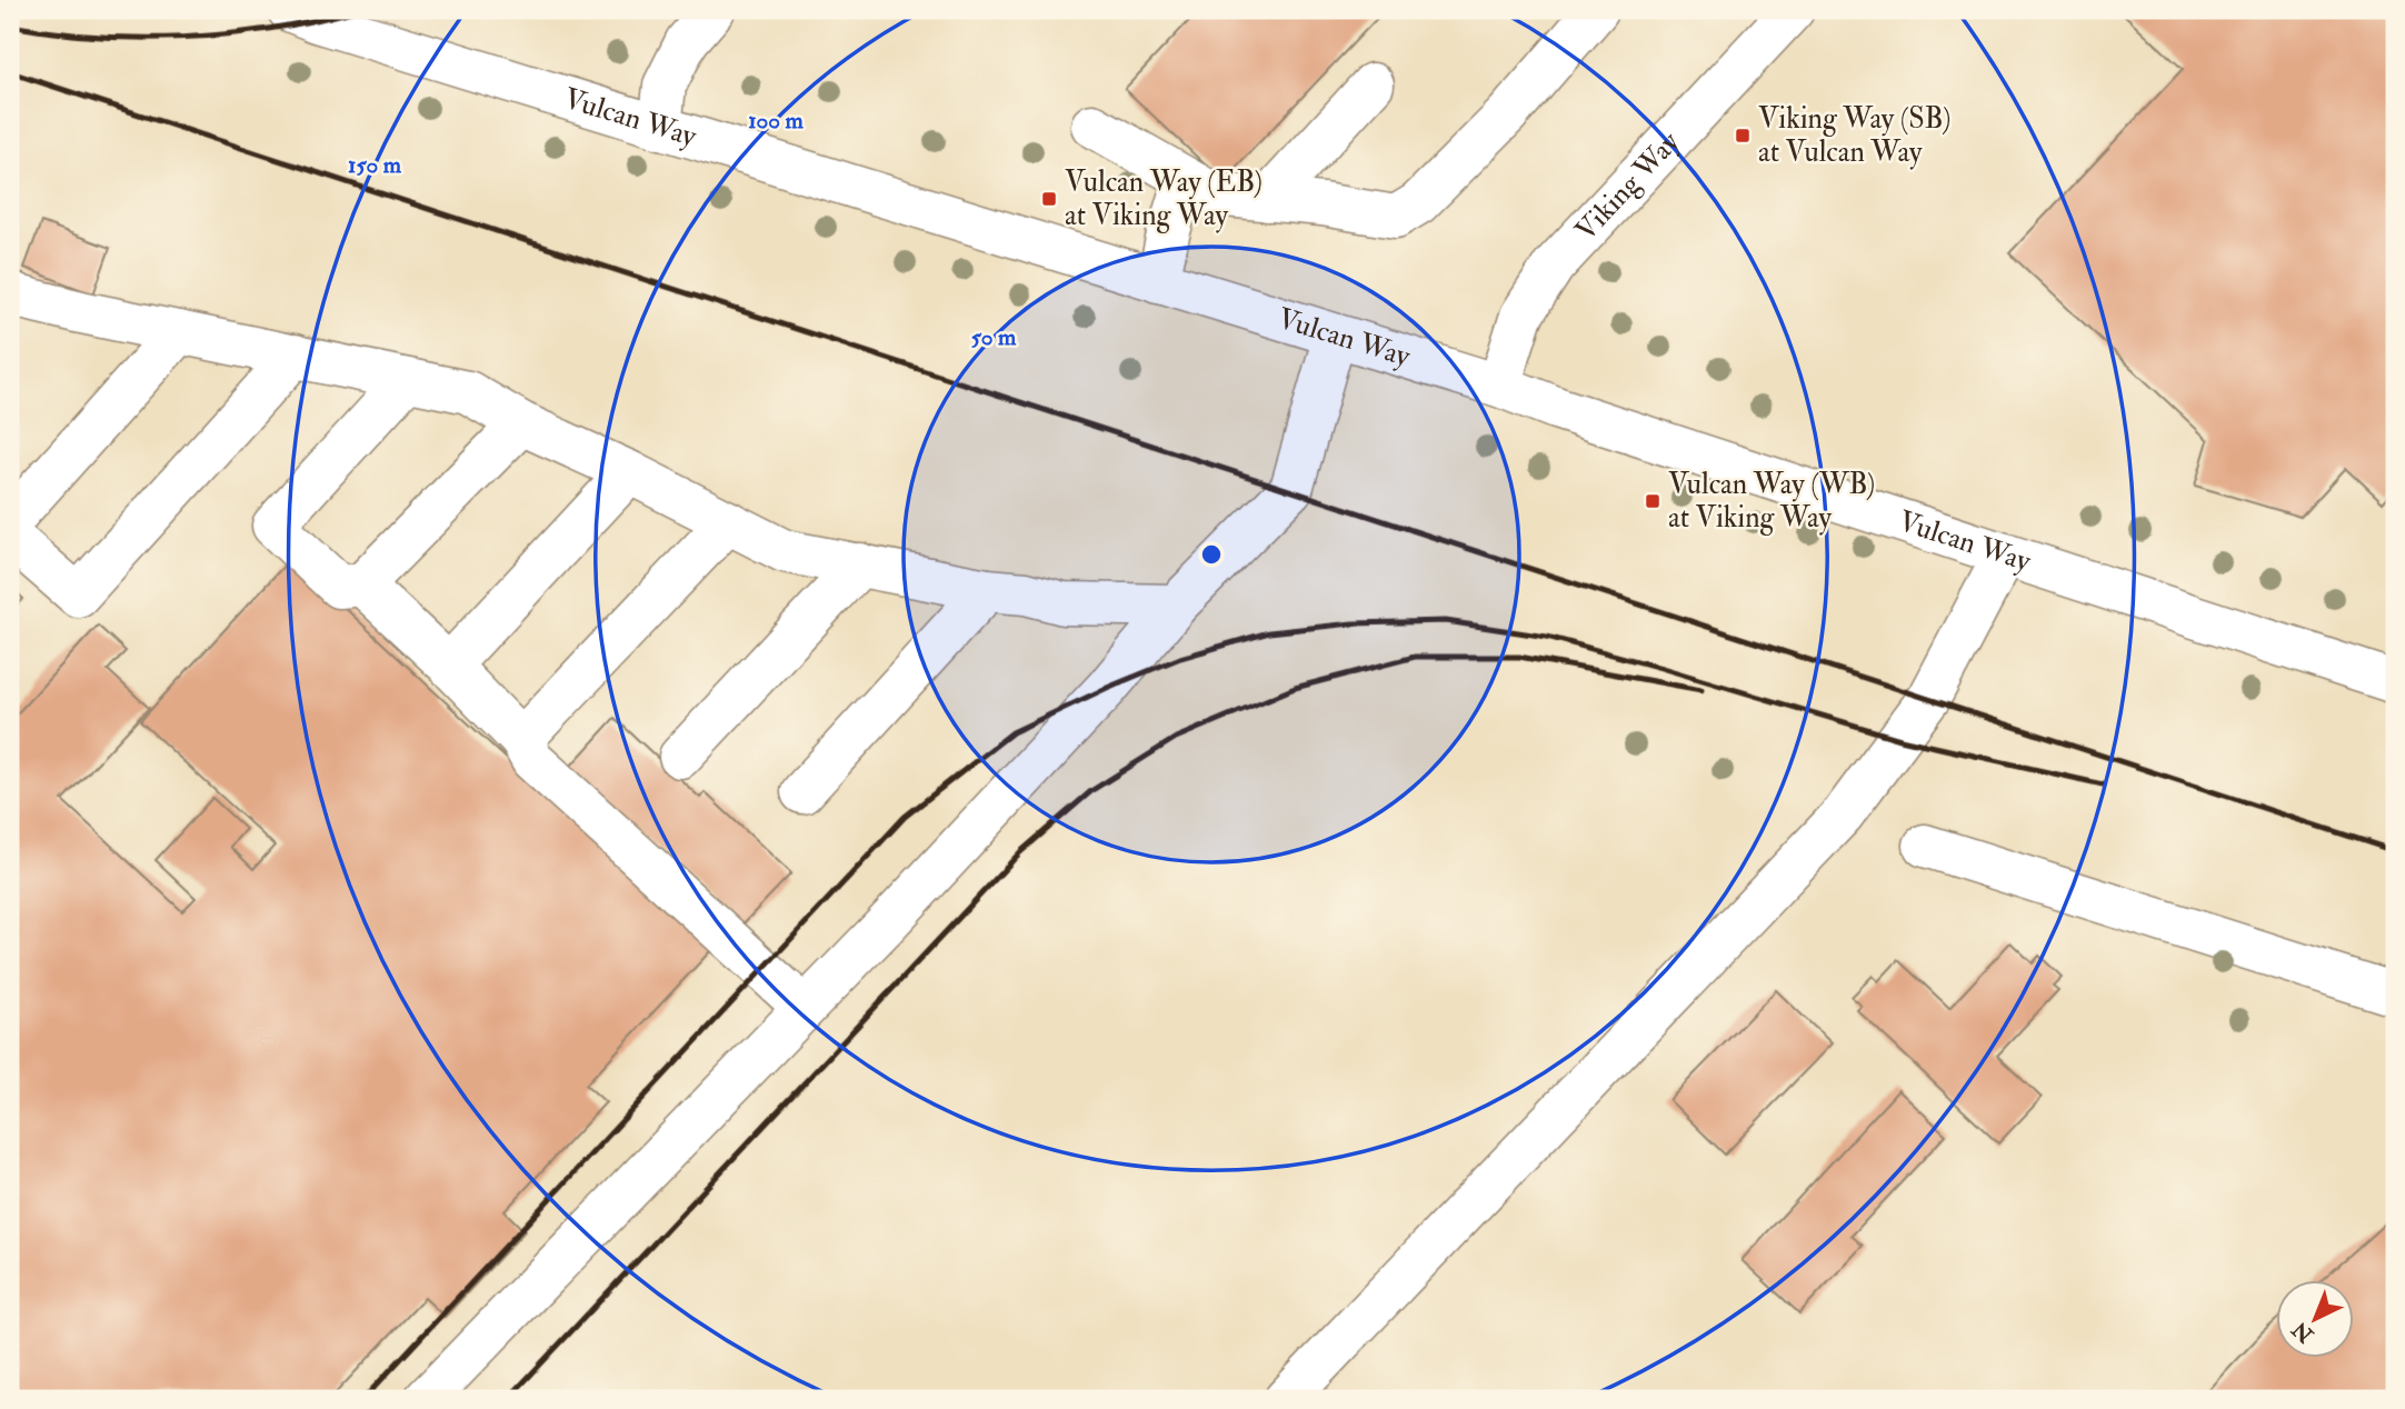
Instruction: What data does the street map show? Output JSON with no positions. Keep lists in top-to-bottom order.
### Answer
{
  "streets": {
    "street": ["Vulcan Way", "Viking Way"]
  },
  "crossings": [
    ["Vulcan Way", "Viking Way"]
  ],
  "places": {
    "transit": ["Viking Way (SB) at Vulcan Way", "Vulcan Way (EB) at Viking Way", "Vulcan Way (WB) at Viking Way"]
  },
  "north": "bottom left",
  "rings": ["100 m", "150 m", "50 m"]
}
